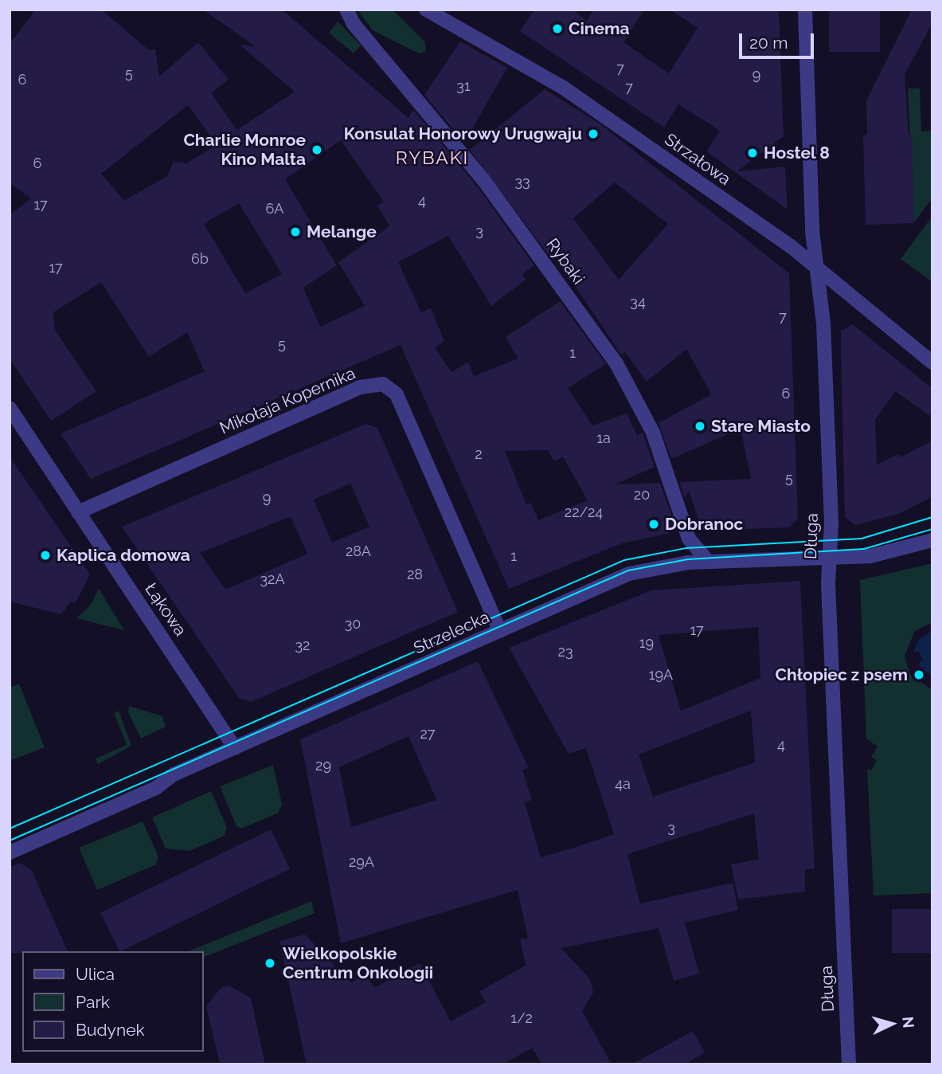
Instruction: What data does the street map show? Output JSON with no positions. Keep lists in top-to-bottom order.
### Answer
{
  "streets": {
    "street": [
      "Strzałowa",
      "Rybaki",
      "Mikołaja Kopernika",
      "Długa",
      "Łąkowa",
      "Strzelecka"
    ]
  },
  "crossings": [
    ["Strzałowa", "Długa"],
    ["Rybaki", "Strzelecka"],
    ["Mikołaja Kopernika", "Łąkowa"],
    ["Mikołaja Kopernika", "Strzelecka"],
    ["Długa", "Strzelecka"],
    ["Łąkowa", "Strzelecka"]
  ],
  "districts": ["RYBAKI"],
  "places": [
    "Cinema",
    "Konsulat Honorowy Urugwaju",
    "Charlie Monroe Kino Malta",
    "Hostel 8",
    "Melange",
    "Stare Miasto",
    "Dobranoc",
    "Kaplica domowa",
    "Chłopiec z psem",
    "Wielkopolskie Centrum Onkologii"
  ],
  "house_numbers": [
    "7",
    "5",
    "9",
    "6",
    "31",
    "7",
    "6",
    "33",
    "4",
    "17",
    "6A",
    "3",
    "6b",
    "17",
    "34",
    "7",
    "5",
    "1",
    "6",
    "1a",
    "2",
    "5",
    "20",
    "9",
    "22/24",
    "28A",
    "1",
    "28",
    "32A",
    "30",
    "17",
    "19",
    "32",
    "23",
    "19A",
    "27",
    "4",
    "29",
    "4a",
    "3",
    "29A",
    "1/2"
  ],
  "legend": ["Ulica", "Park", "Budynek"],
  "scale_bar": "20 m",
  "north": "right"
}
